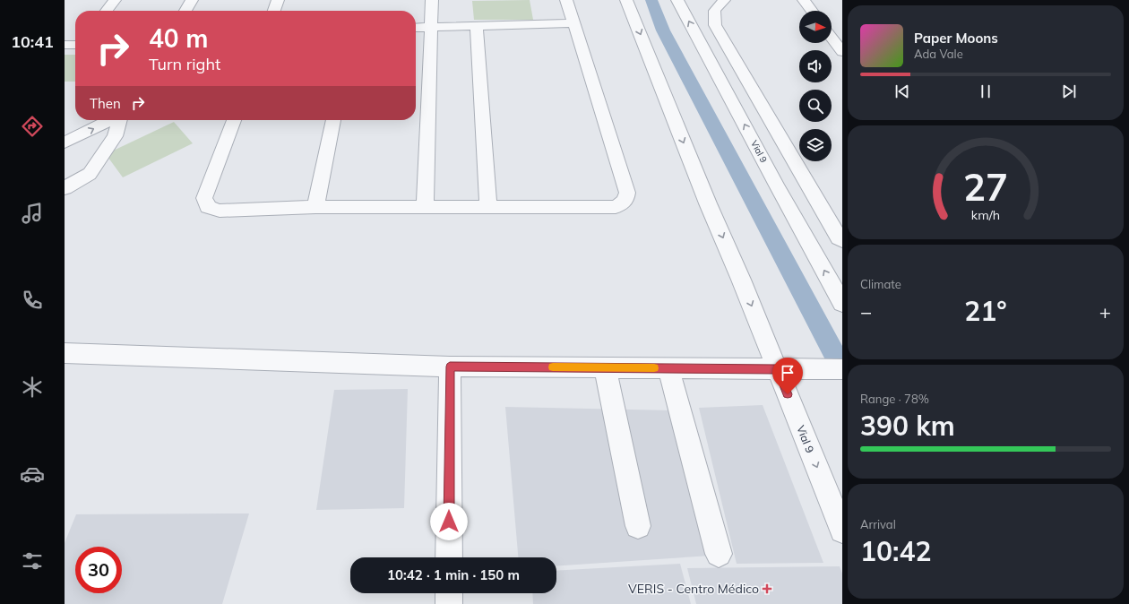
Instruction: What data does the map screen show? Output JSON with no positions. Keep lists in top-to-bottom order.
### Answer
{
  "streets": {
    "street": ["Vial 9"]
  },
  "places": {
    "health": ["VERIS - Centro Médico"]
  },
  "north": "right",
  "page": {
    "tabs": "10:41",
    "turn": ["40 m", "Turn right"],
    "song": ["Paper Moons", "Ada Vale"],
    "then": "Then",
    "tile": [
      "Climate",
      ["Range · 78%", "390 km"],
      ["Arrival", "10:42"]
    ],
    "heat": ["−", "21°", "+"],
    "limit": "30",
    "trip": "10:42 · 1 min · 150 m",
    "gauge": ["27", "km/h"]
  }
}
